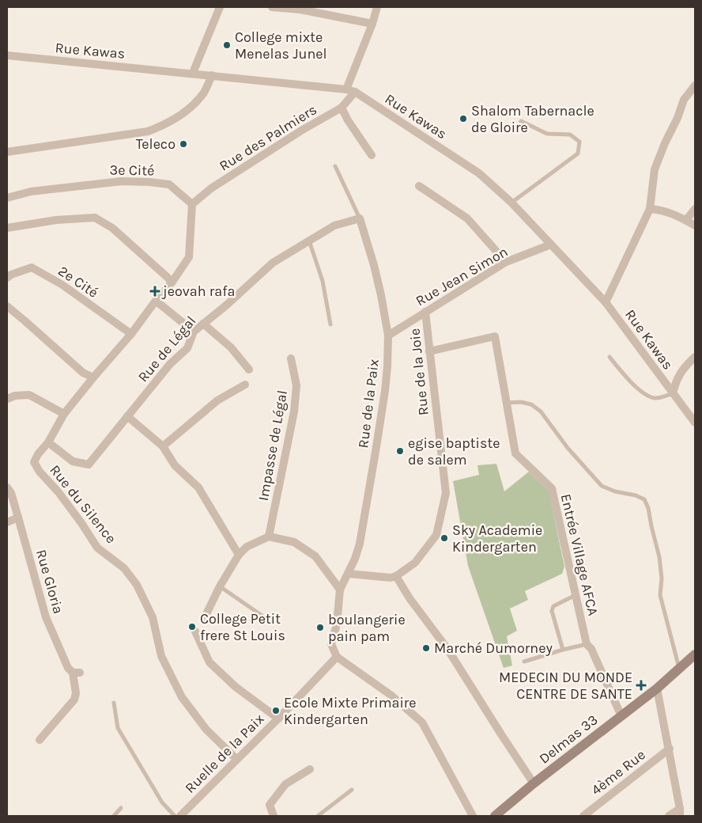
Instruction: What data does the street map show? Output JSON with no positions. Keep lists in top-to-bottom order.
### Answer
{
  "streets": {
    "main road": ["Delmas 33"],
    "street": [
      "Rue Kawas",
      "Rue des Palmiers",
      "3e Cité",
      "Rue Jean Simon",
      "2e Cité",
      "Rue de Légal",
      "Rue de la Joie",
      "Rue de la Paix",
      "Impasse de Légal",
      "Rue du Silence",
      "Entrée Village AFCA",
      "Rue Gloria",
      "Ruelle de la Paix",
      "4ème Rue"
    ]
  },
  "crossings": [
    ["Rue Kawas", "Rue des Palmiers"],
    ["Rue Kawas", "Rue Jean Simon"],
    ["Rue des Palmiers", "3e Cité"],
    ["Rue Jean Simon", "Rue de la Joie"],
    ["Rue Jean Simon", "Rue de la Paix"],
    ["Rue de Légal", "Rue de la Paix"],
    ["Rue de Légal", "Rue du Silence"],
    ["Rue de la Joie", "Entrée Village AFCA"],
    ["Rue du Silence", "Ruelle de la Paix"],
    ["Entrée Village AFCA", "Delmas 33"]
  ],
  "places": {
    "other": [
      "College mixte Menelas Junel",
      "Shalom Tabernacle de Gloire",
      "Teleco",
      "egise baptiste de salem",
      "Sky Academie Kindergarten",
      "College Petit frere St Louis",
      "boulangerie pain pam",
      "Marché Dumorney",
      "Ecole Mixte Primaire Kindergarten"
    ],
    "health": ["jeovah rafa", "MEDECIN DU MONDE CENTRE DE SANTE"]
  }
}
